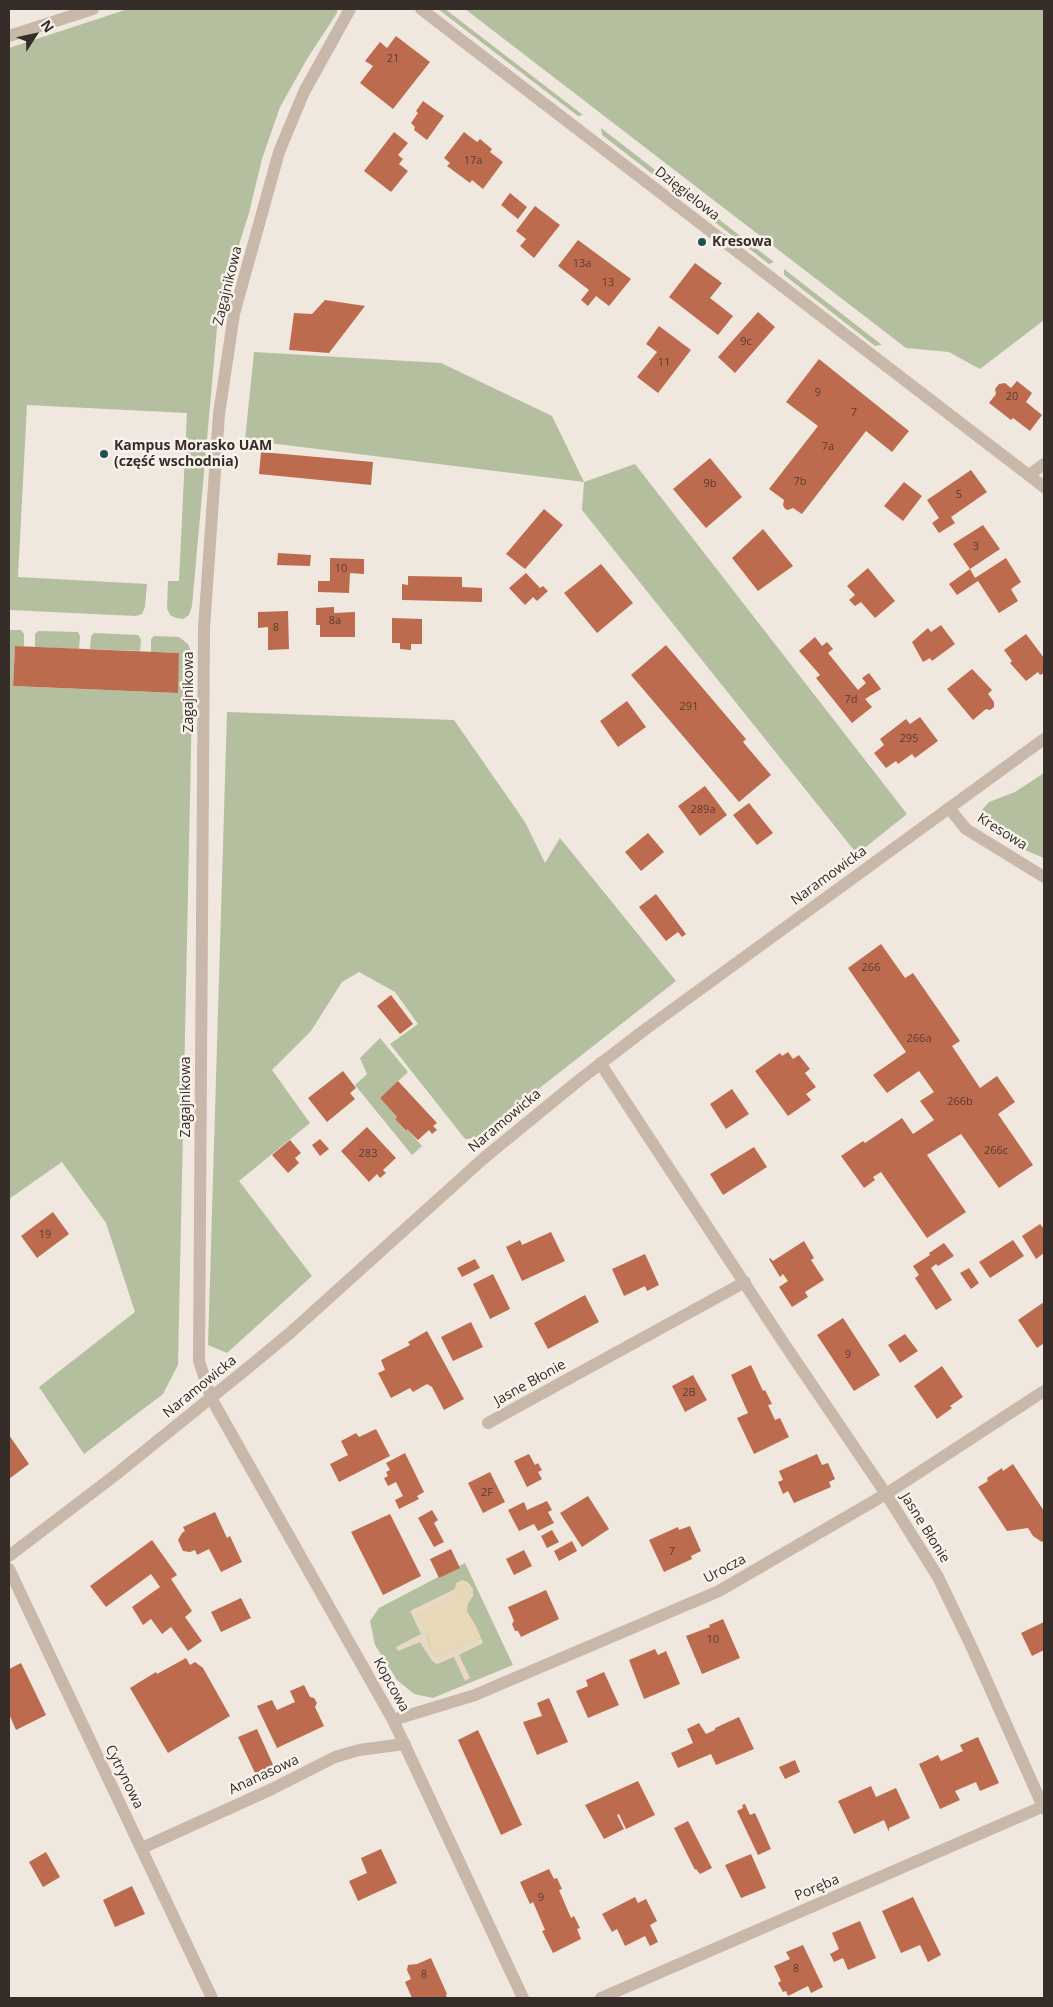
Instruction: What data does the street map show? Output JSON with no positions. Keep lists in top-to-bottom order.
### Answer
{
  "streets": {
    "street": [
      "Dzięgielowa",
      "Zagajnikowa",
      "Kresowa",
      "Naramowicka",
      "Jasne Błonie",
      "Urocza",
      "Kopcowa",
      "Ananasowa",
      "Cytrynowa",
      "Poręba"
    ]
  },
  "crossings": [
    ["Zagajnikowa", "Naramowicka"],
    ["Zagajnikowa", "Kopcowa"],
    ["Kresowa", "Naramowicka"],
    ["Naramowicka", "Jasne Błonie"],
    ["Naramowicka", "Kopcowa"],
    ["Jasne Błonie", "Urocza"],
    ["Jasne Błonie", "Poręba"],
    ["Urocza", "Kopcowa"],
    ["Kopcowa", "Ananasowa"],
    ["Ananasowa", "Cytrynowa"]
  ],
  "places": ["Kresowa", "Kampus Morasko UAM (część wschodnia)"],
  "house_numbers": [
    "21",
    "17a",
    "13a",
    "13",
    "9c",
    "11",
    "9",
    "20",
    "7",
    "7a",
    "7b",
    "9b",
    "5",
    "3",
    "10",
    "8a",
    "8",
    "7d",
    "291",
    "295",
    "289a",
    "266",
    "266a",
    "266b",
    "266c",
    "283",
    "19",
    "9",
    "2B",
    "2F",
    "7",
    "10",
    "9",
    "8",
    "8"
  ],
  "north": "top right"
}
